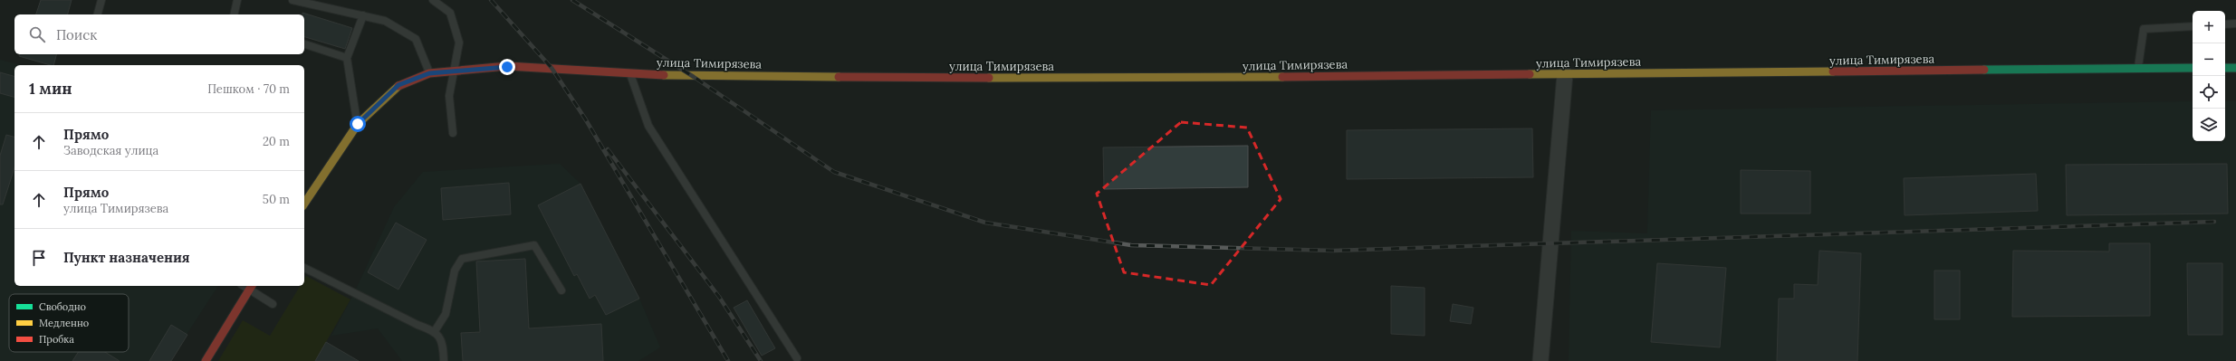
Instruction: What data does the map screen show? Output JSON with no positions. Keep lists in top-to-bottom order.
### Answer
{
  "streets": {
    "main road": ["улица Тимирязева"]
  },
  "legend": ["Свободно", "Медленно", "Пробка"],
  "page": {
    "map_buttons": ["+", "−"],
    "search": "Поиск",
    "heading": ["1 мин", "Пешком · 70 m"],
    "list": [
      ["Прямо", "Заводская улица", "20 m"],
      ["Прямо", "улица Тимирязева", "50 m"],
      "Пункт назначения"
    ]
  }
}
